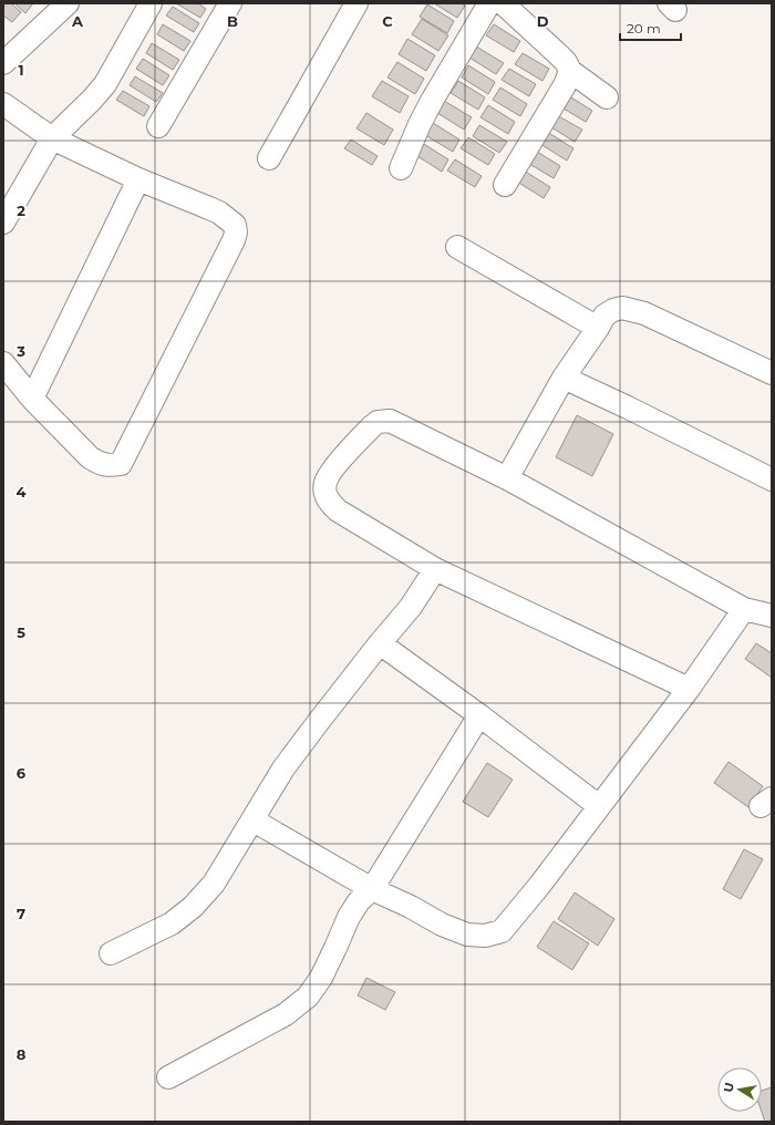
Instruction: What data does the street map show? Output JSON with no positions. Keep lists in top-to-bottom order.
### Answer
{
  "scale_bar": "20 m",
  "north": "left",
  "grid": {
    "columns": [
      "A",
      "B",
      "C",
      "D"
    ],
    "rows": [
      "1",
      "2",
      "3",
      "4",
      "5",
      "6",
      "7",
      "8"
    ]
  }
}
